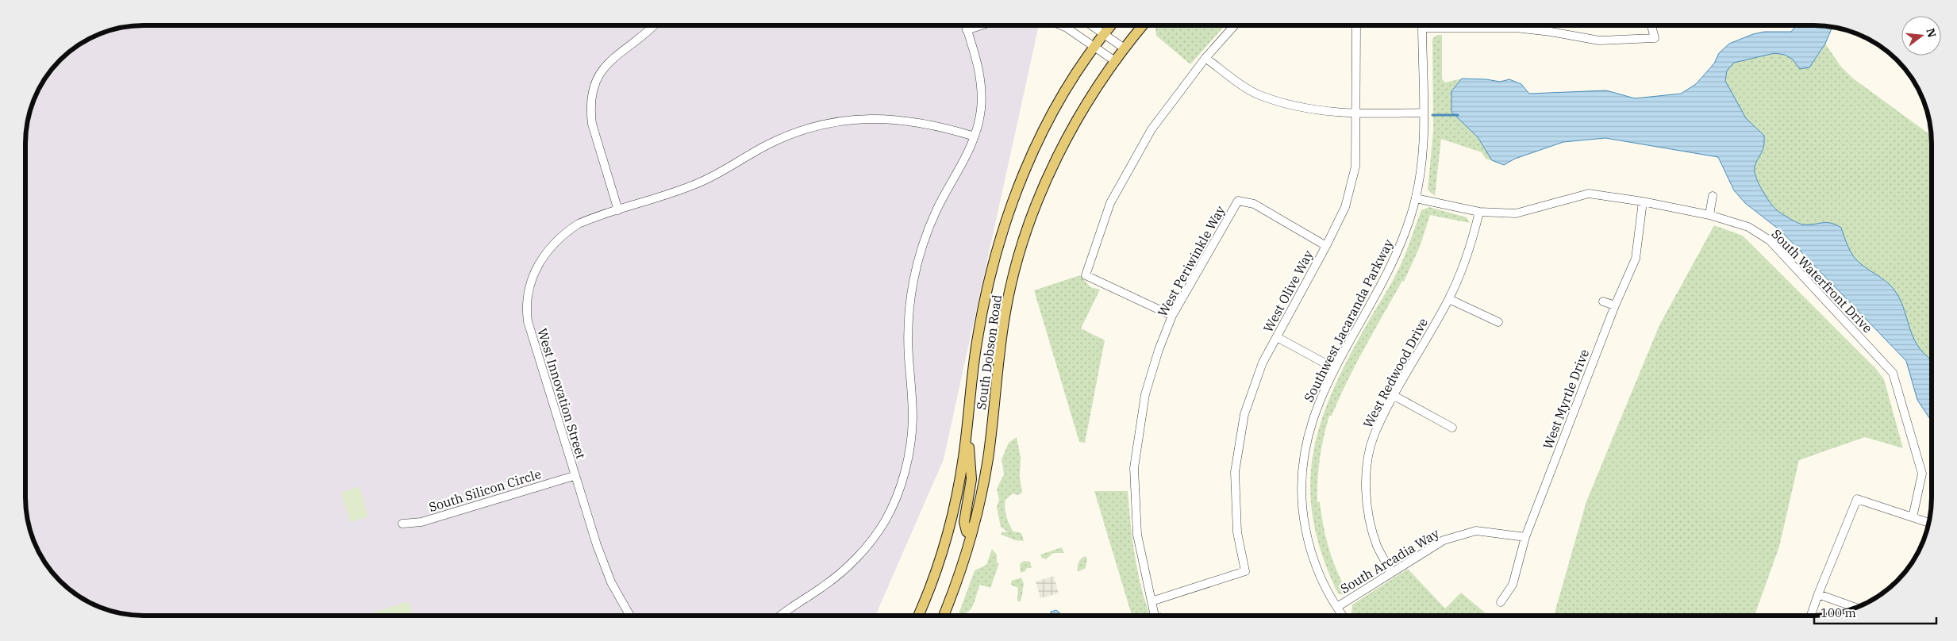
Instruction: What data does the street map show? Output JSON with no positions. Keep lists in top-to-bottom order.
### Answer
{
  "streets": {
    "main road": ["South Dobson Road"],
    "street": [
      "West Periwinkle Way",
      "South Waterfront Drive",
      "West Olive Way",
      "Southwest Jacaranda Parkway",
      "West Redwood Drive",
      "West Innovation Street",
      "West Myrtle Drive",
      "South Silicon Circle",
      "South Arcadia Way"
    ]
  },
  "crossings": [
    ["West Periwinkle Way", "West Olive Way"],
    ["South Waterfront Drive", "Southwest Jacaranda Parkway"],
    ["South Waterfront Drive", "West Redwood Drive"],
    ["South Waterfront Drive", "West Myrtle Drive"],
    ["Southwest Jacaranda Parkway", "South Arcadia Way"],
    ["West Redwood Drive", "South Arcadia Way"],
    ["West Innovation Street", "South Silicon Circle"],
    ["West Myrtle Drive", "South Arcadia Way"]
  ],
  "scale_bar": "100 m",
  "north": "right"
}
